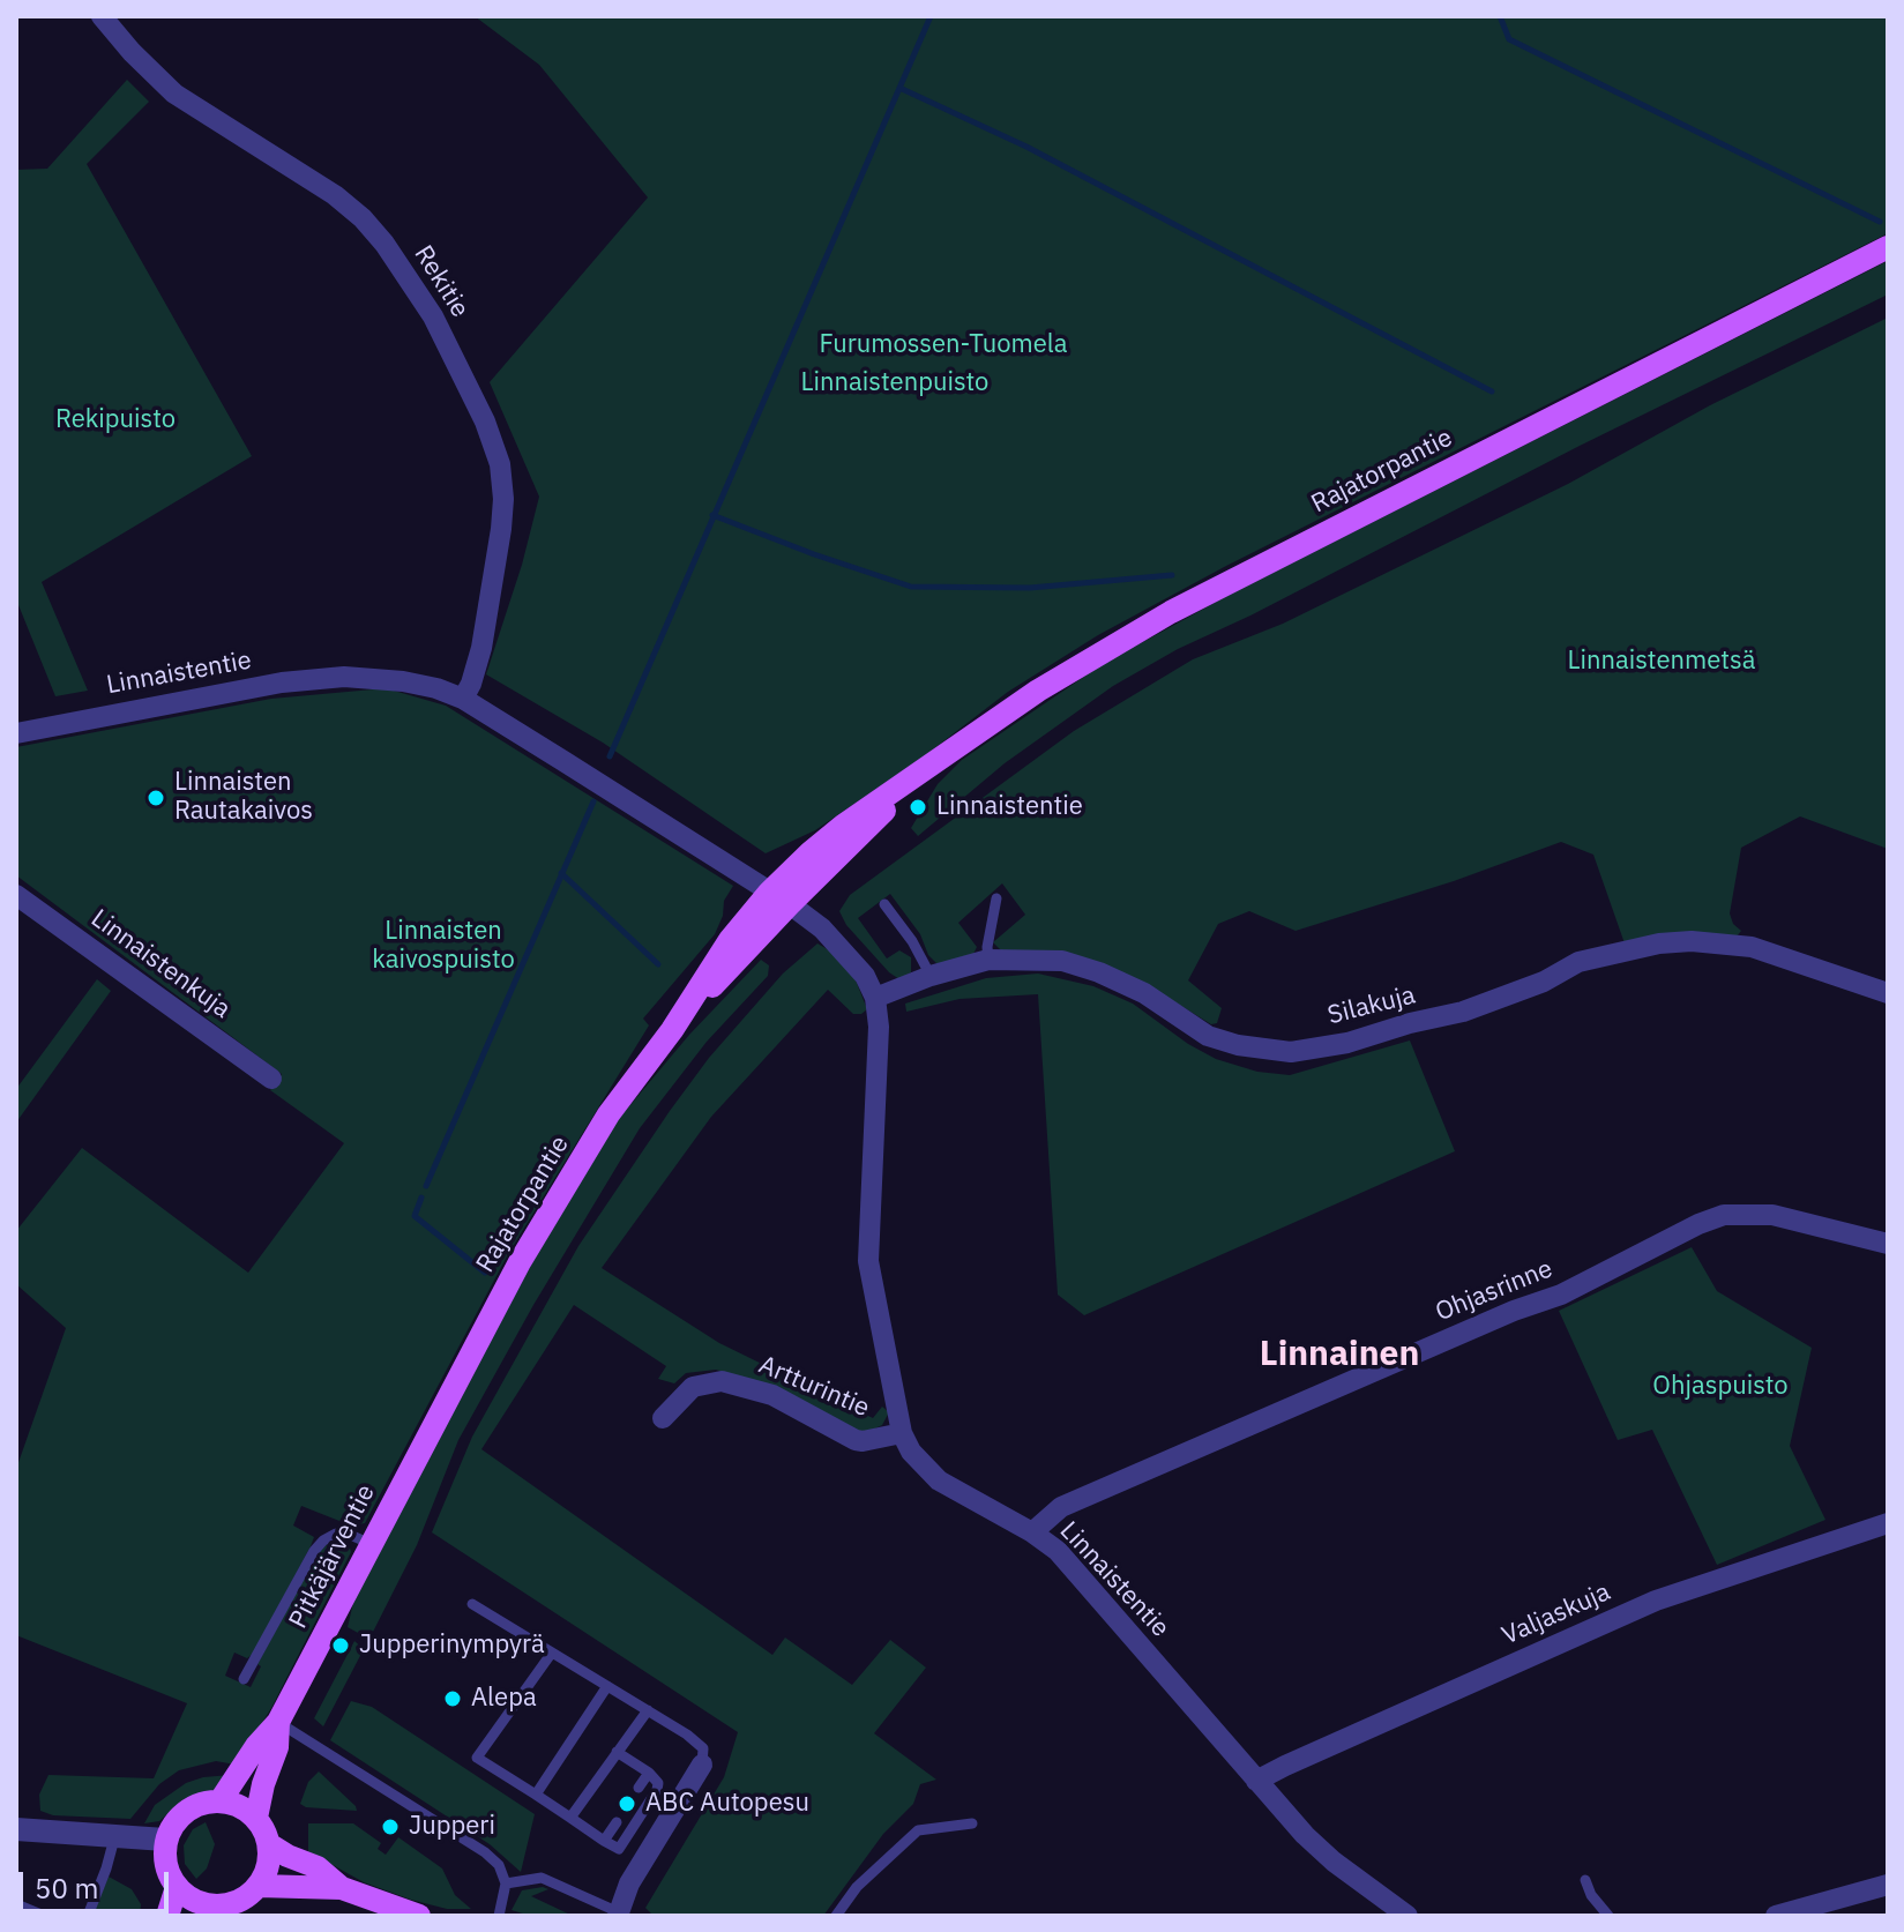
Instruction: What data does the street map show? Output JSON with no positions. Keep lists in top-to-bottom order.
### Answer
{
  "streets": {
    "main road": ["Rajatorpantie", "Pitkäjärventie"],
    "street": [
      "Rekitie",
      "Linnaistentie",
      "Linnaistenkuja",
      "Silakuja",
      "Ohjasrinne",
      "Artturintie",
      "Valjaskuja"
    ]
  },
  "crossings": [
    ["Rekitie", "Linnaistentie"],
    ["Rajatorpantie", "Linnaistentie"],
    ["Rajatorpantie", "Pitkäjärventie"],
    ["Linnaistentie", "Silakuja"],
    ["Linnaistentie", "Ohjasrinne"],
    ["Linnaistentie", "Artturintie"],
    ["Linnaistentie", "Valjaskuja"]
  ],
  "districts": ["Linnainen"],
  "parks": [
    "Furumossen-Tuomela",
    "Linnaistenpuisto",
    "Rekipuisto",
    "Linnaistenmetsä",
    "Linnaisten kaivospuisto",
    "Ohjaspuisto"
  ],
  "places": [
    "Linnaisten Rautakaivos",
    "Linnaistentie",
    "Jupperinympyrä",
    "Alepa",
    "ABC Autopesu",
    "Jupperi"
  ],
  "scale_bar": "50 m"
}
